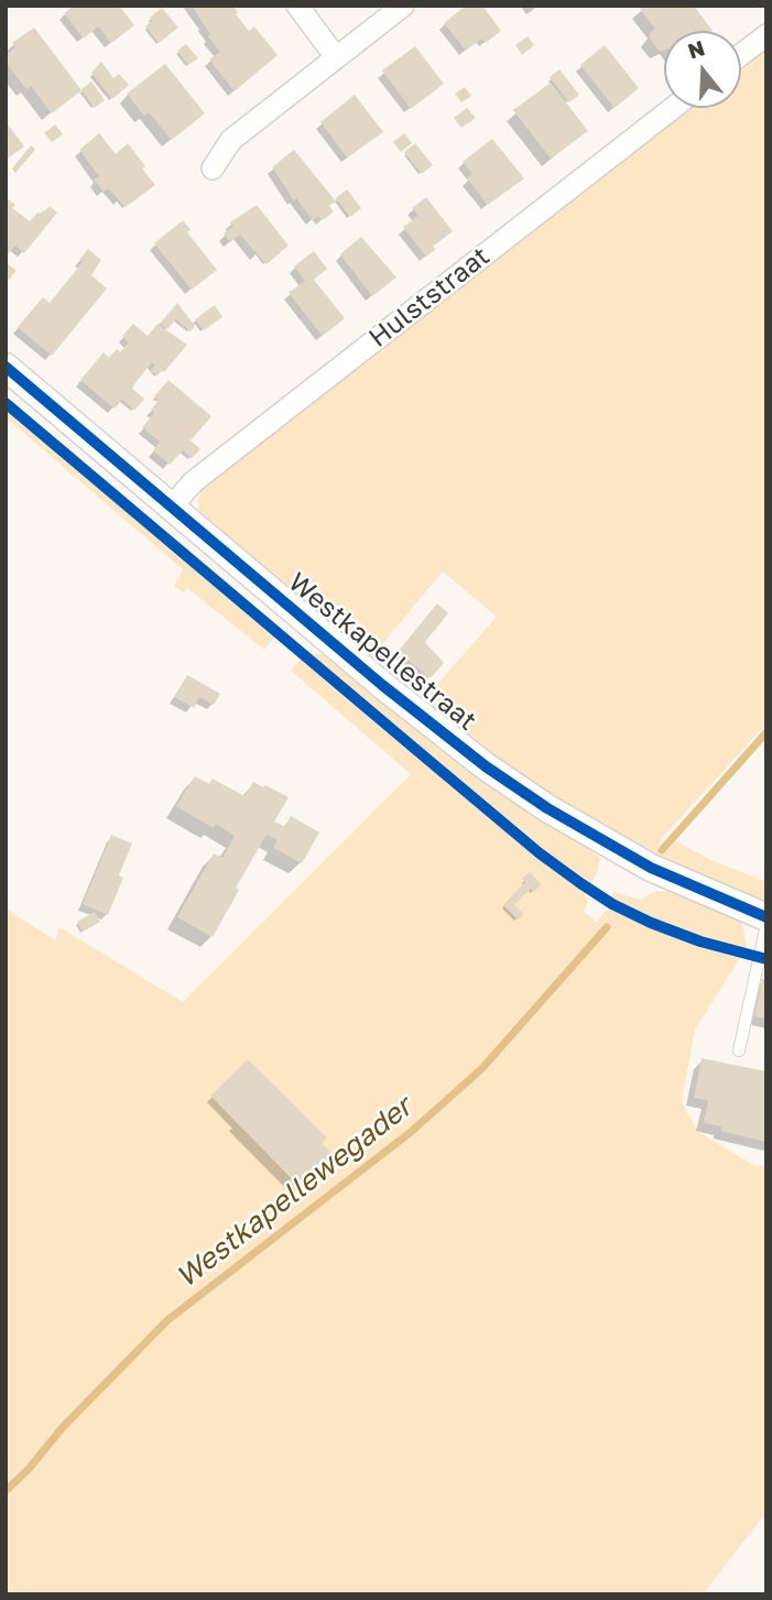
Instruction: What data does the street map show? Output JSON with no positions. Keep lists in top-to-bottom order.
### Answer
{
  "streets": {
    "street": ["Hulststraat", "Westkapellestraat"]
  },
  "crossings": [
    ["Hulststraat", "Westkapellestraat"]
  ],
  "water": ["Westkapellewegader"],
  "north": "top"
}
